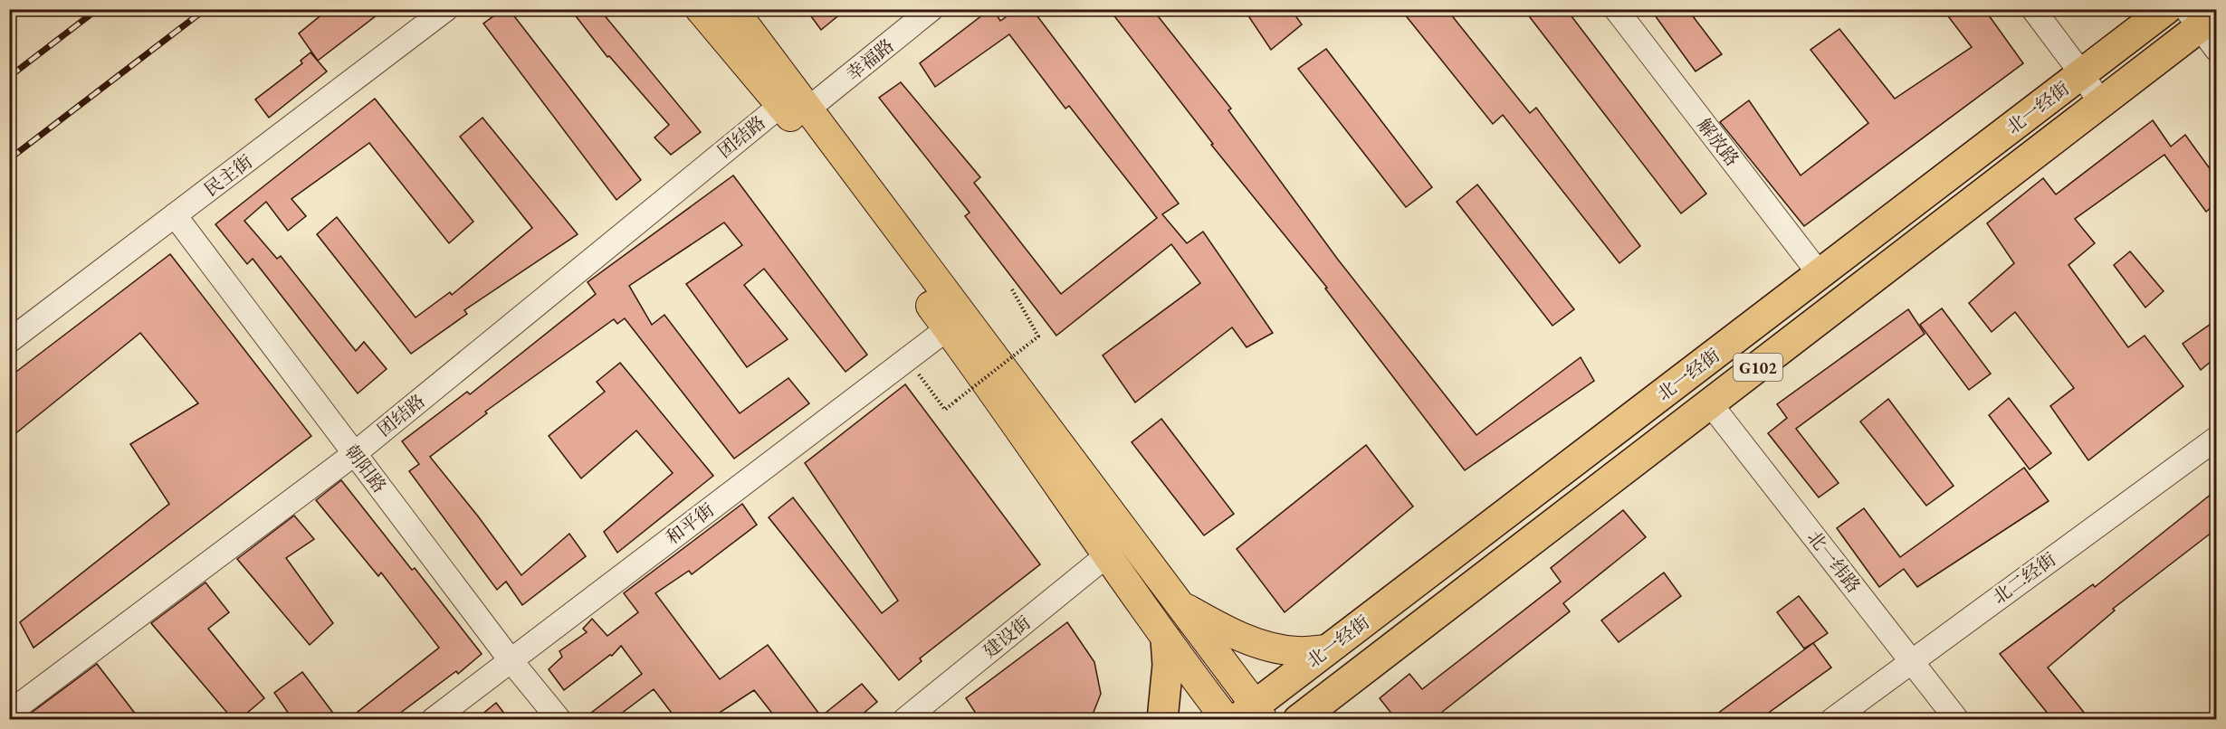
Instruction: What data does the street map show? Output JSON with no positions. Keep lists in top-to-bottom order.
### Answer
{
  "streets": {
    "highway": ["北一经街", "G102"],
    "street": [
      "幸福路",
      "团结路",
      "解放路",
      "民主街",
      "朝阳路",
      "和平街",
      "北一纬路",
      "北二经街",
      "建设街"
    ]
  },
  "crossings": [
    ["幸福路", "团结路"],
    ["北一经街", "解放路"],
    ["北一经街", "北一纬路"],
    ["团结路", "朝阳路"],
    ["民主街", "朝阳路"],
    ["朝阳路", "和平街"],
    ["北一纬路", "北二经街"]
  ]
}
